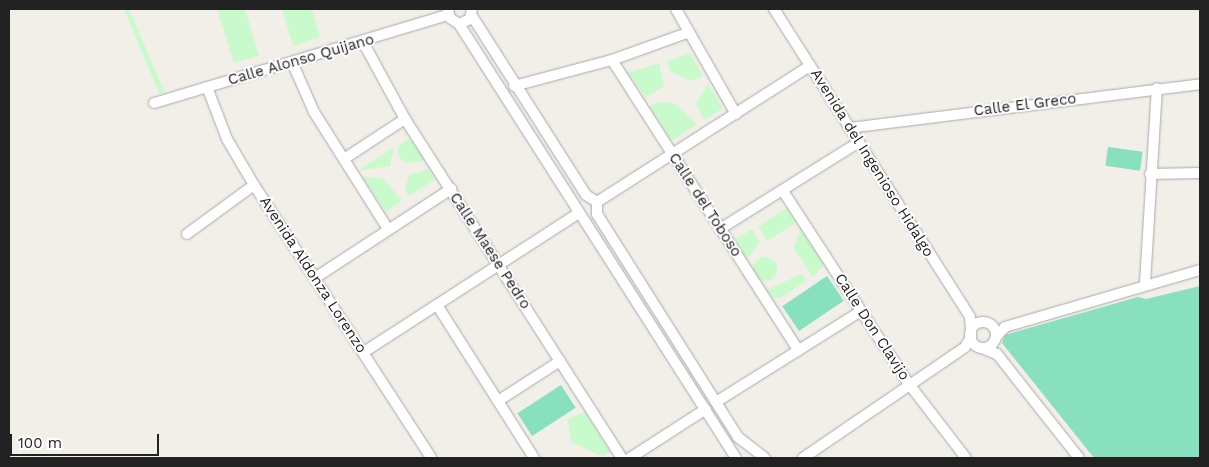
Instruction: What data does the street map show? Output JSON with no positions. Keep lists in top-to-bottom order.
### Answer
{
  "streets": {
    "street": [
      "Calle Alonso Quijano",
      "Calle El Greco",
      "Avenida del Ingenioso Hidalgo",
      "Calle del Toboso",
      "Calle Maese Pedro",
      "Avenida Aldonza Lorenzo",
      "Calle Don Clavijo"
    ]
  },
  "crossings": [
    ["Calle Alonso Quijano", "Calle Maese Pedro"],
    ["Calle Alonso Quijano", "Avenida Aldonza Lorenzo"],
    ["Calle El Greco", "Avenida del Ingenioso Hidalgo"]
  ],
  "scale_bar": "100 m"
}
